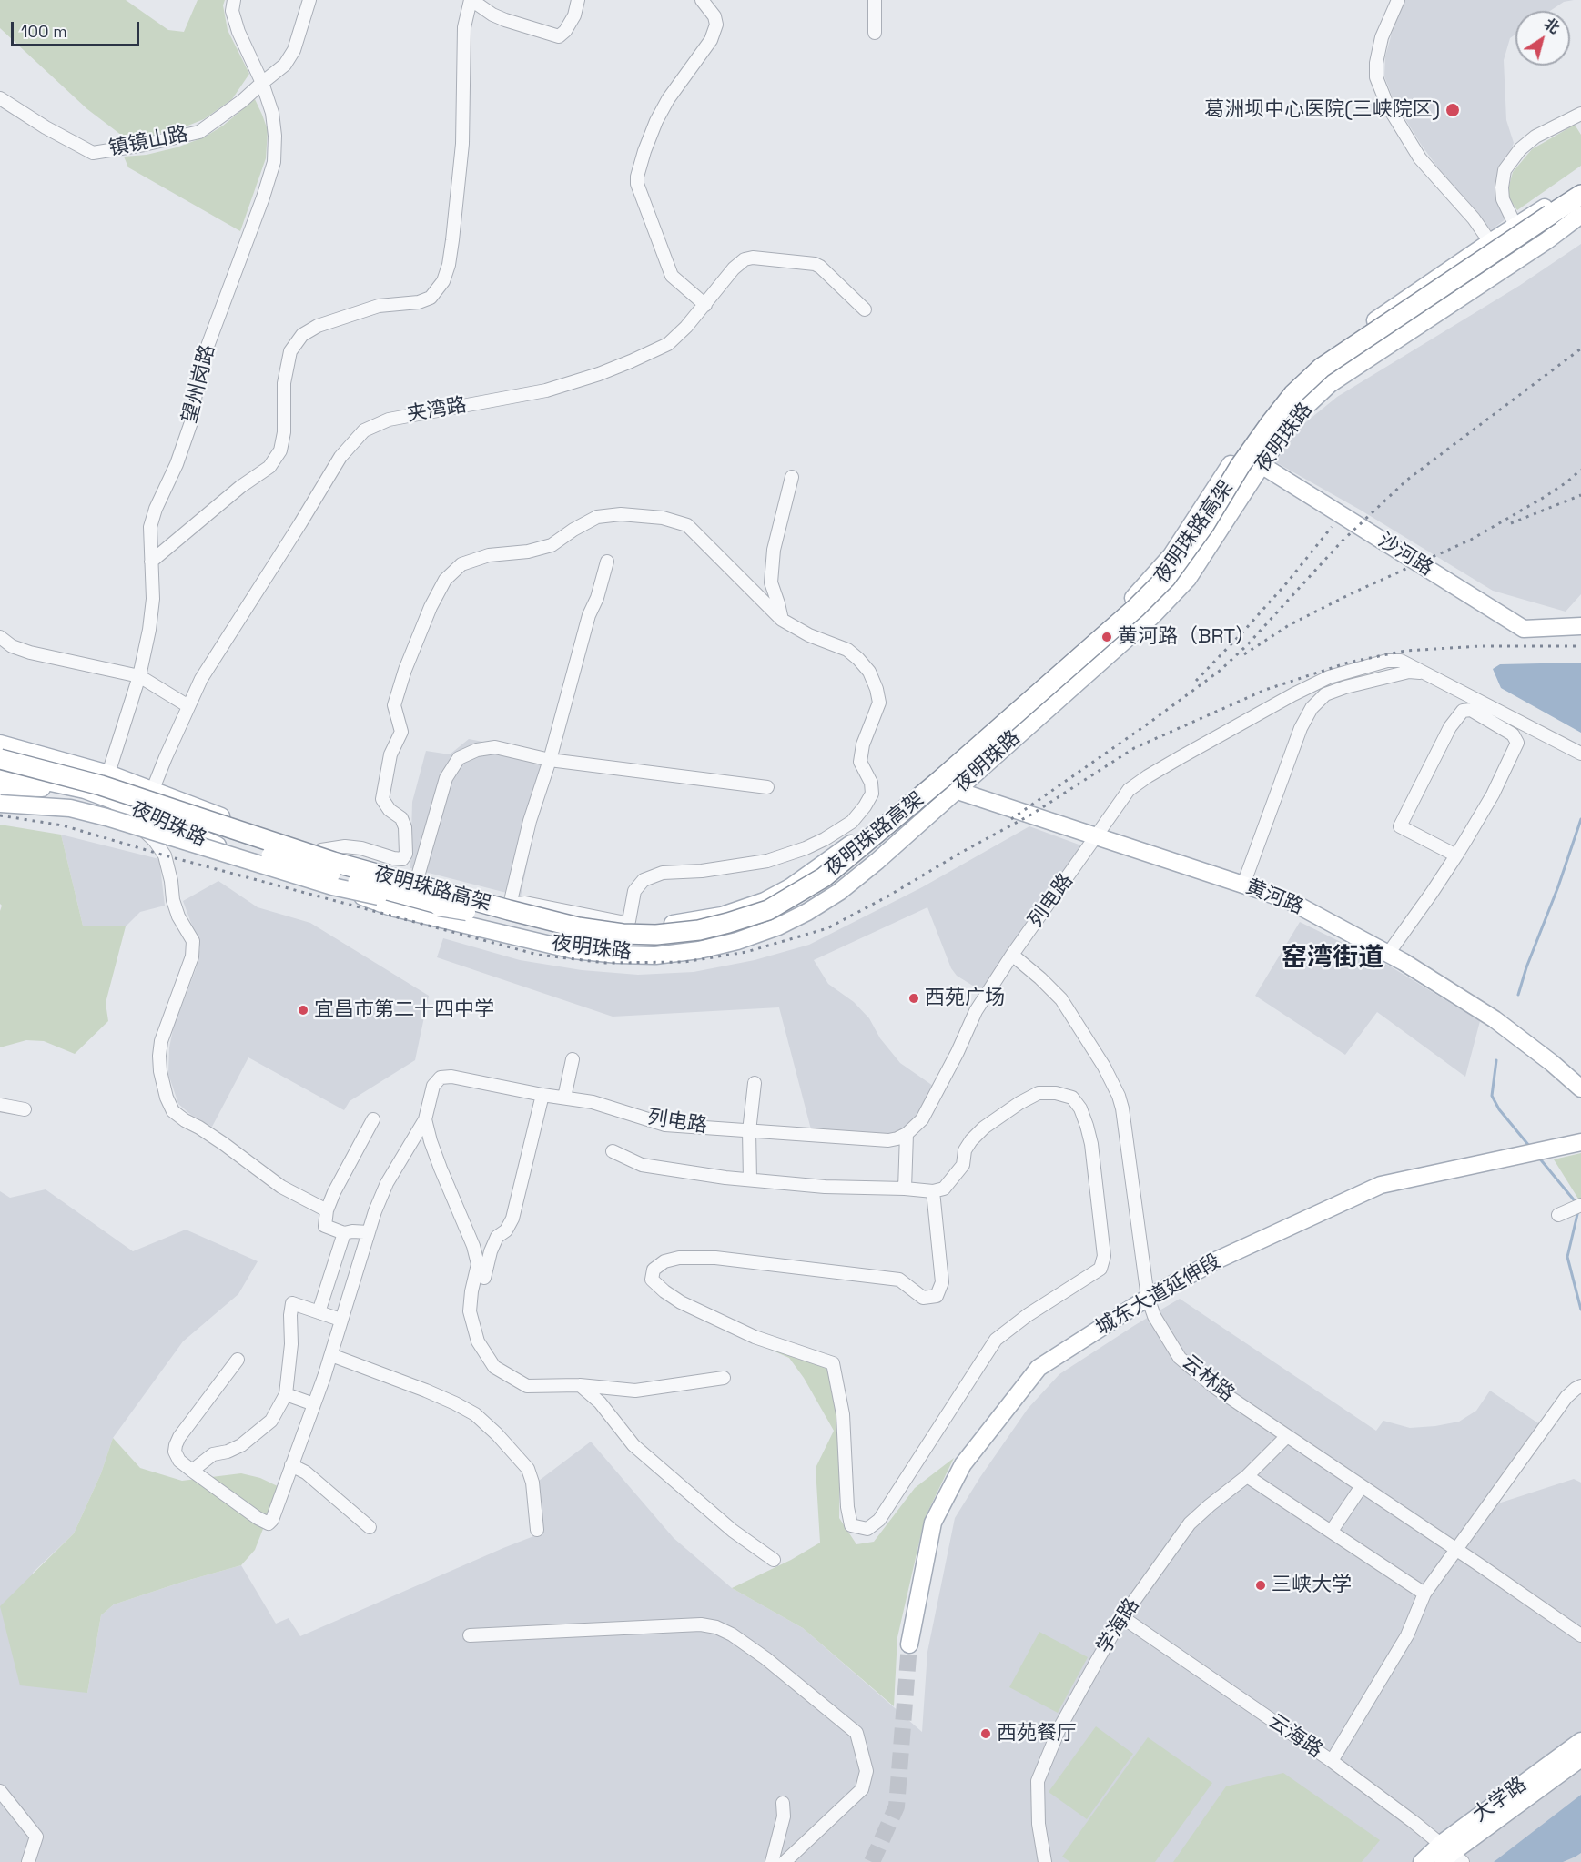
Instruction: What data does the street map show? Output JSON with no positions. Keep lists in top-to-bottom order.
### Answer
{
  "streets": {
    "highway": ["夜明珠路高架"],
    "main road": [
      "夜明珠路",
      "沙河路",
      "黄河路",
      "城东大道延伸段",
      "大学路"
    ],
    "street": [
      "镇镜山路",
      "望州岗路",
      "夹湾路",
      "列电路",
      "云林路",
      "学海路",
      "云海路"
    ]
  },
  "crossings": [
    ["镇镜山路", "望州岗路"],
    ["望州岗路", "夜明珠路"],
    ["夹湾路", "夜明珠路"],
    ["夜明珠路", "夜明珠路高架"],
    ["夜明珠路", "沙河路"],
    ["夜明珠路", "黄河路"],
    ["黄河路", "列电路"],
    ["列电路", "云林路"],
    ["城东大道延伸段", "云林路"],
    ["云林路", "学海路"],
    ["学海路", "云海路"],
    ["云海路", "大学路"]
  ],
  "districts": ["窑湾街道"],
  "places": [
    "葛洲坝中心医院(三峡院区)",
    "黄河路（BRT）",
    "西苑广场",
    "宜昌市第二十四中学",
    "三峡大学",
    "西苑餐厅"
  ],
  "scale_bar": "100 m",
  "north": "top right"
}
